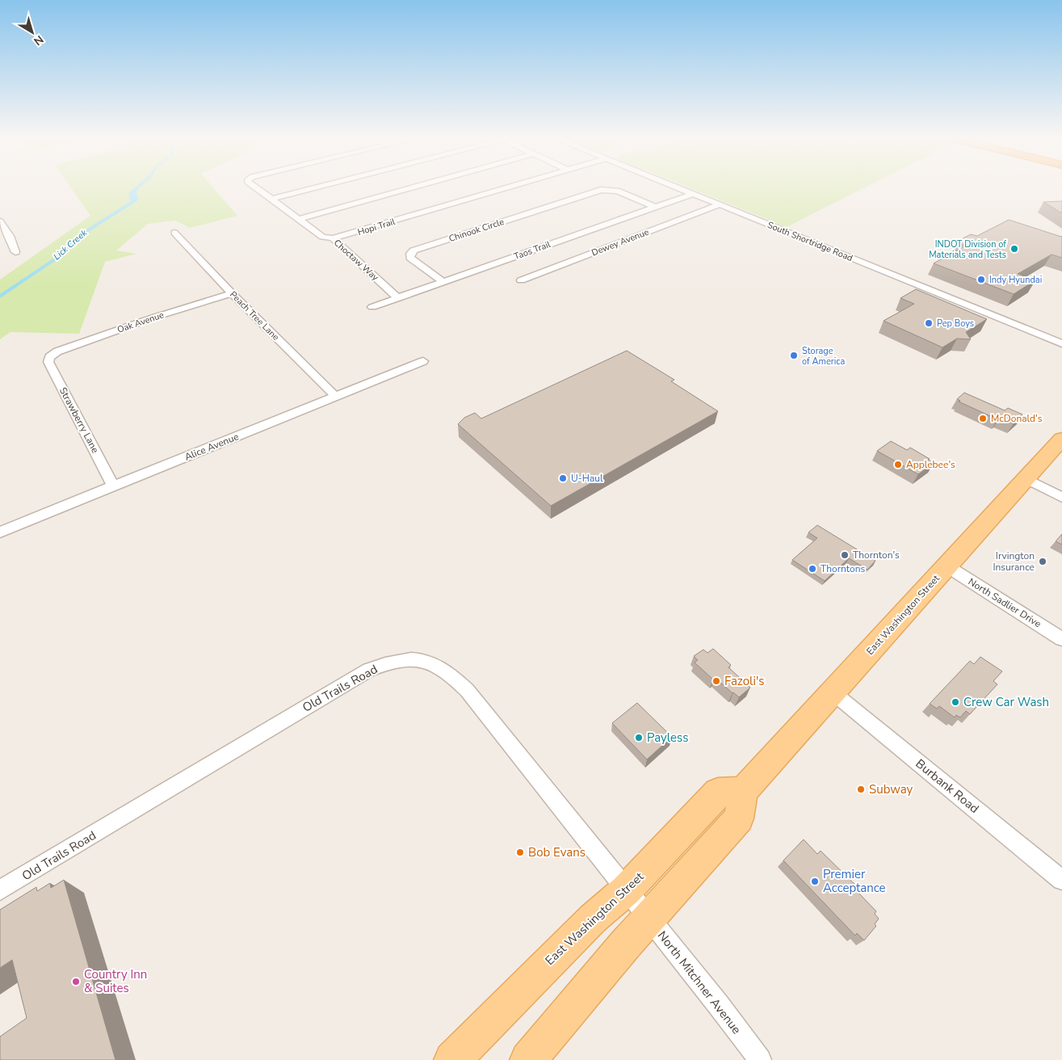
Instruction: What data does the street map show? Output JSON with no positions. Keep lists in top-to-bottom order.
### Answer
{
  "streets": {
    "main road": ["East Washington Street"],
    "street": [
      "Hopi Trail",
      "Chinook Circle",
      "South Shortridge Road",
      "Dewey Avenue",
      "Taos Trail",
      "Choctaw Way",
      "Peach Tree Lane",
      "Oak Avenue",
      "Strawberry Lane",
      "Alice Avenue",
      "North Sadlier Drive",
      "Old Trails Road",
      "Burbank Road",
      "North Mitchner Avenue"
    ]
  },
  "crossings": [
    ["Hopi Trail", "Choctaw Way"],
    ["Chinook Circle", "Taos Trail"],
    ["South Shortridge Road", "Dewey Avenue"],
    ["South Shortridge Road", "Taos Trail"],
    ["Taos Trail", "Choctaw Way"],
    ["Peach Tree Lane", "Oak Avenue"],
    ["Peach Tree Lane", "Alice Avenue"],
    ["Oak Avenue", "Strawberry Lane"],
    ["Strawberry Lane", "Alice Avenue"],
    ["North Sadlier Drive", "East Washington Street"],
    ["East Washington Street", "Old Trails Road"],
    ["East Washington Street", "Burbank Road"],
    ["East Washington Street", "North Mitchner Avenue"],
    ["Old Trails Road", "North Mitchner Avenue"]
  ],
  "water": ["Lick Creek"],
  "places": [
    "INDOT Division of Materials and Tests",
    "Indy Hyundai",
    "Pep Boys",
    "Storage of America",
    "McDonald's",
    "Applebee's",
    "U-Haul",
    "Thornton's",
    "Irvington Insurance",
    "Thorntons",
    "Fazoli's",
    "Crew Car Wash",
    "Payless",
    "Subway",
    "Bob Evans",
    "Premier Acceptance",
    "Country Inn & Suites"
  ],
  "north": "bottom right"
}
